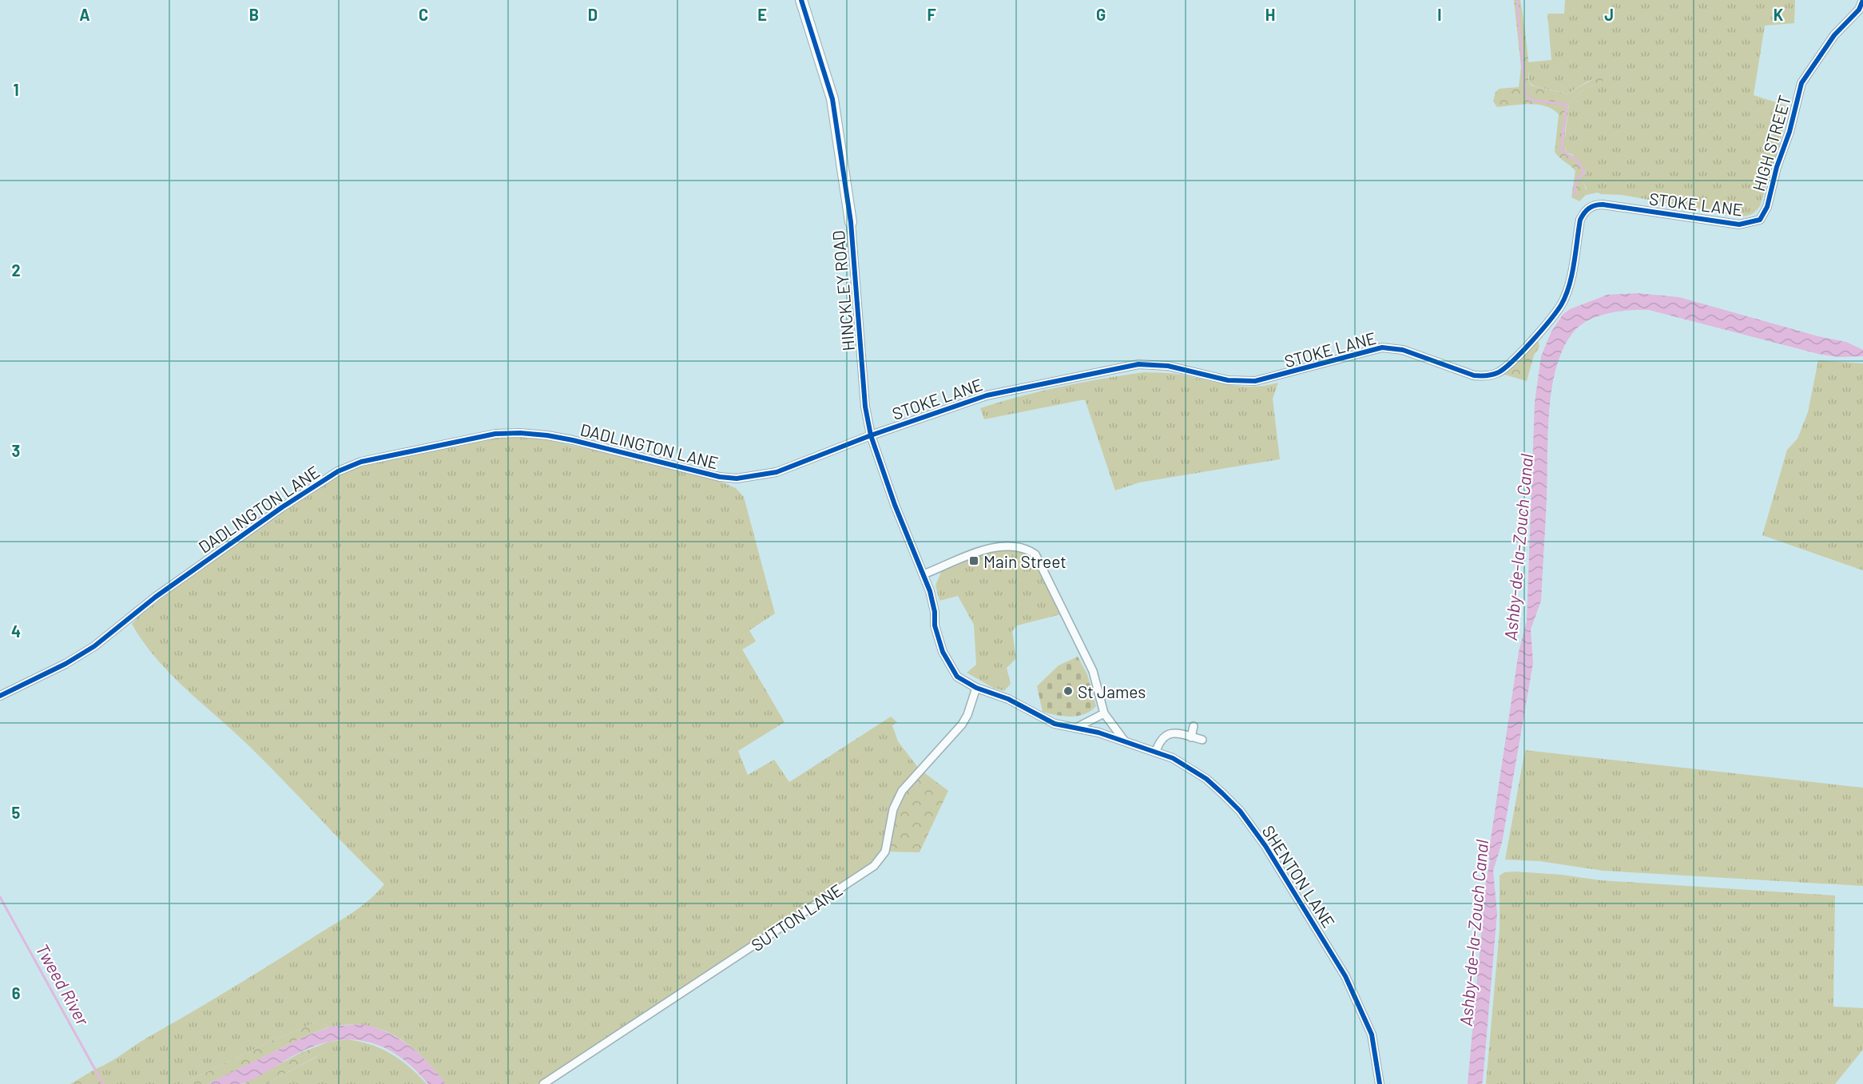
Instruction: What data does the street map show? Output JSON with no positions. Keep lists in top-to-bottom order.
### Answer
{
  "streets": {
    "street": [
      "HIGH STREET",
      "STOKE LANE",
      "HINCKLEY ROAD",
      "DADLINGTON LANE",
      "SHENTON LANE",
      "SUTTON LANE"
    ]
  },
  "crossings": [
    ["HIGH STREET", "STOKE LANE"],
    ["STOKE LANE", "HINCKLEY ROAD"],
    ["STOKE LANE", "DADLINGTON LANE"],
    ["HINCKLEY ROAD", "DADLINGTON LANE"]
  ],
  "water": ["Ashby-de-la-Zouch Canal", "Tweed River"],
  "places": {
    "transit": ["Main Street"],
    "other": ["St James"]
  },
  "grid": {
    "columns": [
      "A",
      "B",
      "C",
      "D",
      "E",
      "F",
      "G",
      "H",
      "I",
      "J",
      "K"
    ],
    "rows": [
      "1",
      "2",
      "3",
      "4",
      "5",
      "6"
    ]
  }
}
